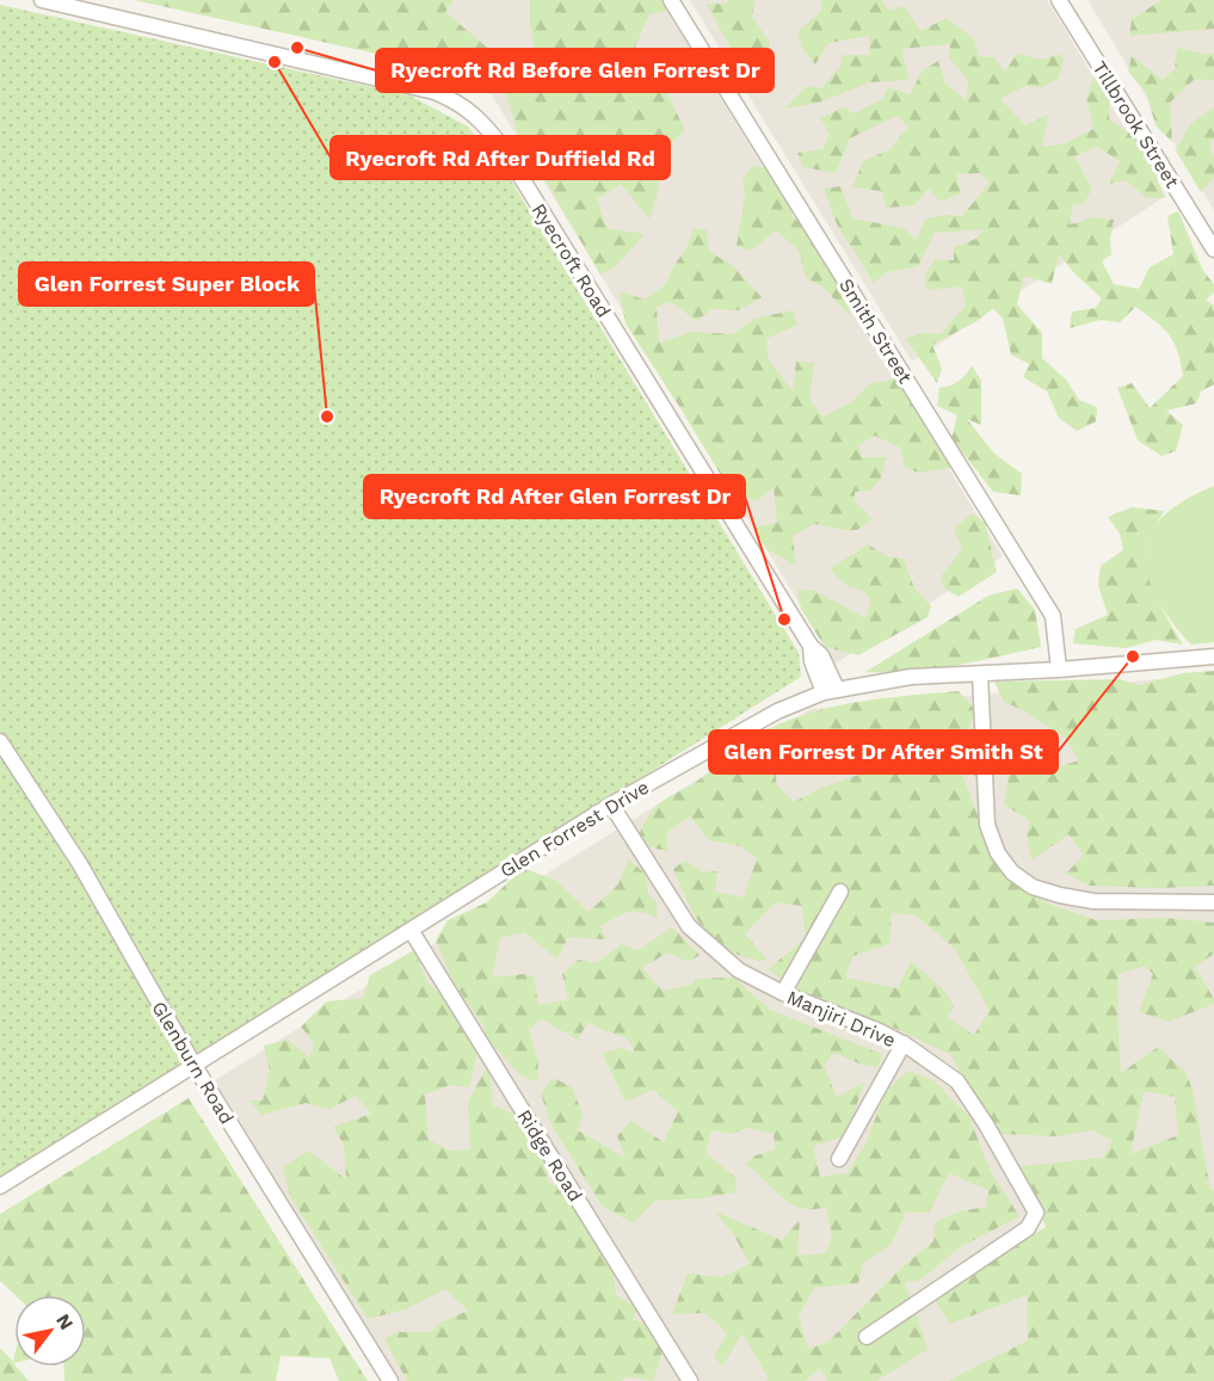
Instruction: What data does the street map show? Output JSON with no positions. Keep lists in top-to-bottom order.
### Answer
{
  "streets": {
    "street": [
      "Tillbrook Street",
      "Ryecroft Road",
      "Smith Street",
      "Glen Forrest Drive",
      "Manjiri Drive",
      "Glenburn Road",
      "Ridge Road"
    ]
  },
  "crossings": [
    ["Ryecroft Road", "Glen Forrest Drive"],
    ["Smith Street", "Glen Forrest Drive"],
    ["Glen Forrest Drive", "Manjiri Drive"],
    ["Glen Forrest Drive", "Glenburn Road"],
    ["Glen Forrest Drive", "Ridge Road"]
  ],
  "places": [
    "Ryecroft Rd Before Glen Forrest Dr",
    "Ryecroft Rd After Duffield Rd",
    "Glen Forrest Super Block",
    "Ryecroft Rd After Glen Forrest Dr",
    "Glen Forrest Dr After Smith St"
  ],
  "north": "top right"
}
